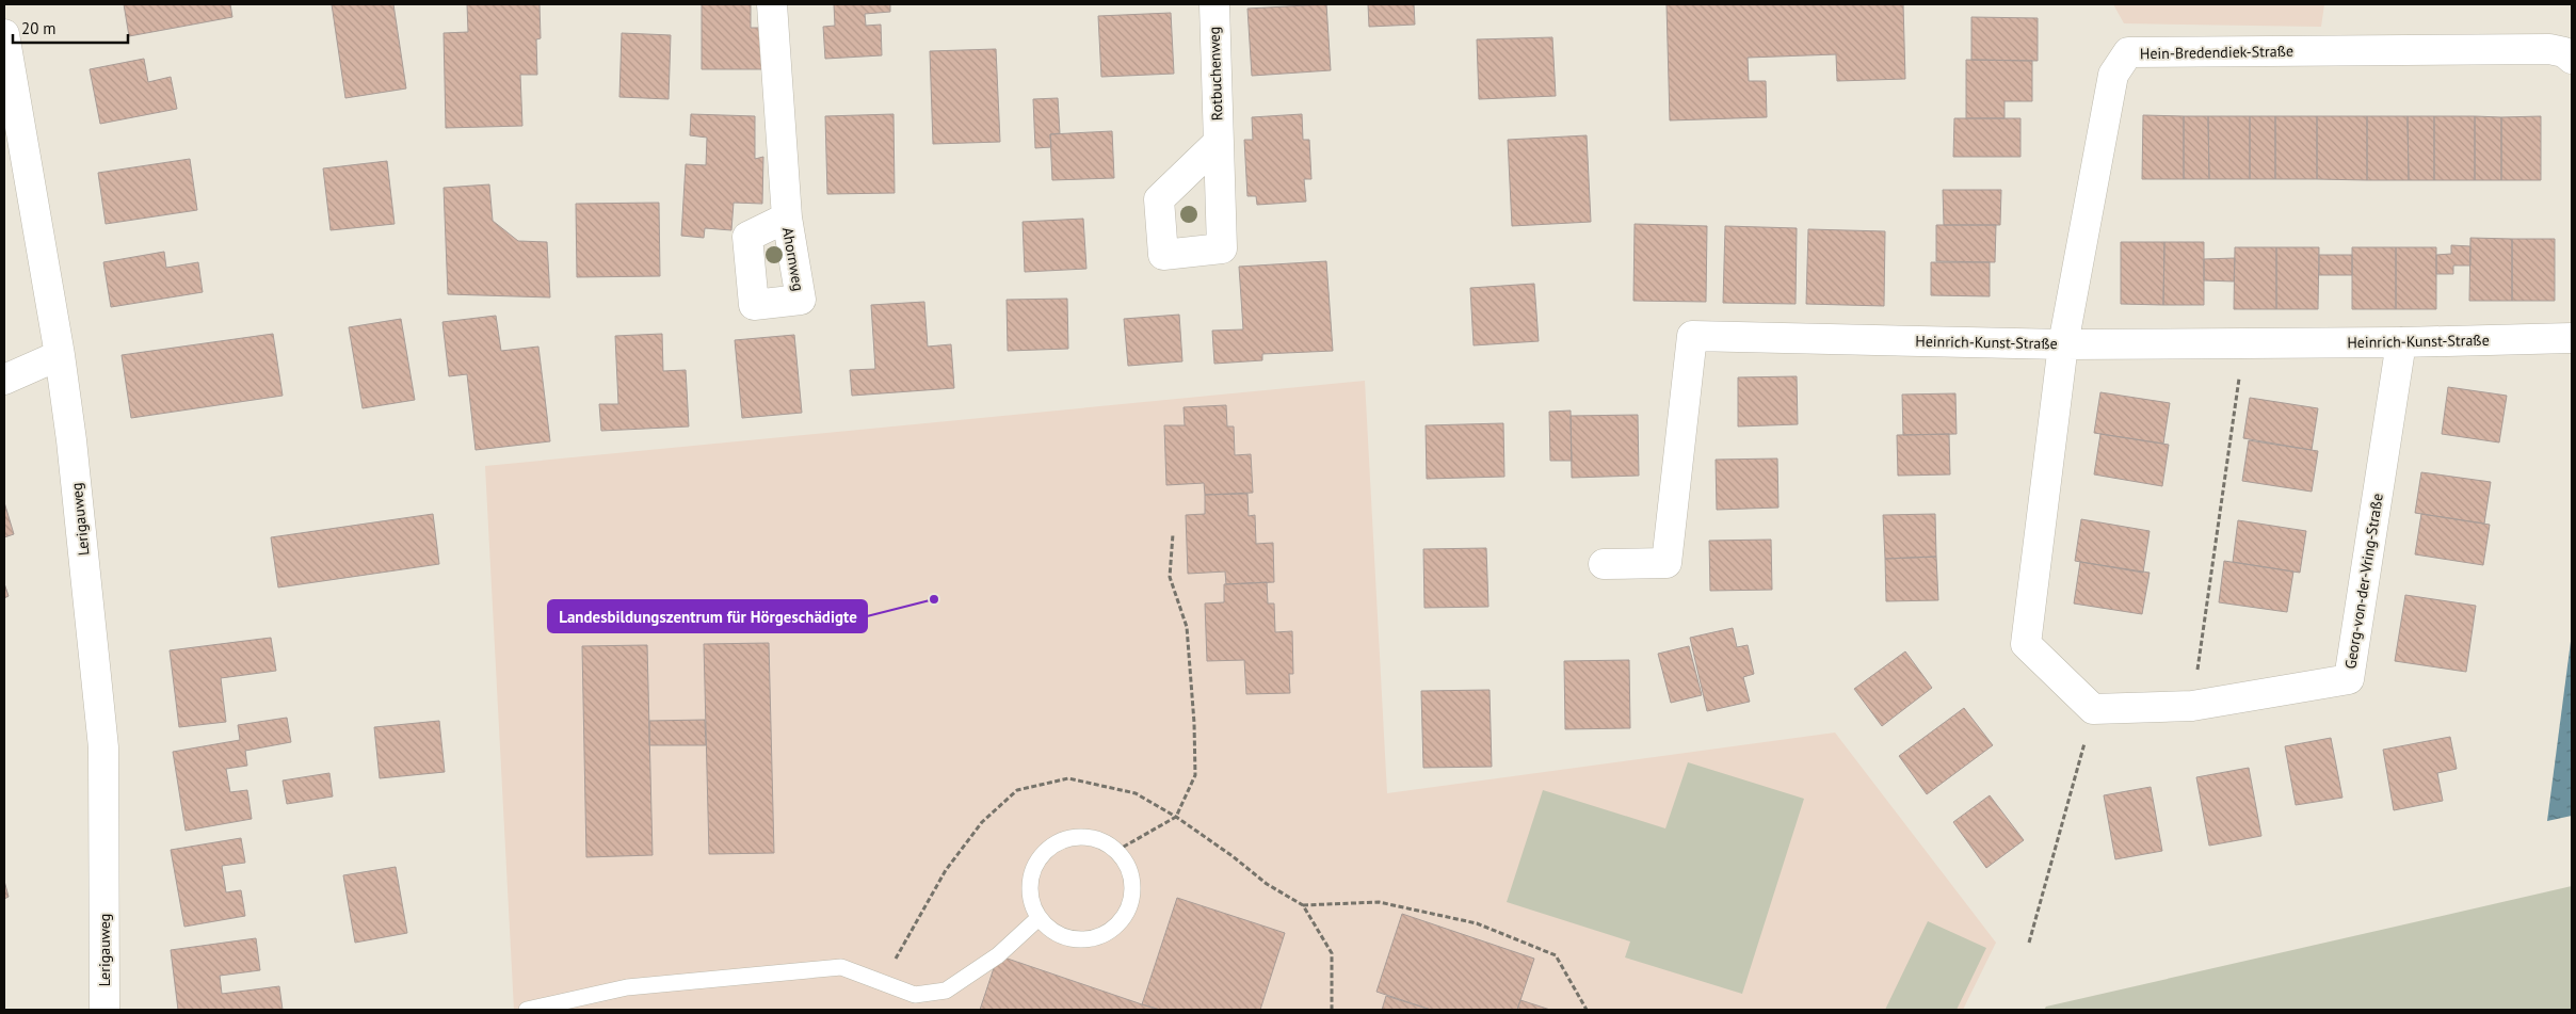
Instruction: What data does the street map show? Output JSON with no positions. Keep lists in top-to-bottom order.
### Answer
{
  "streets": {
    "street": [
      "Hein-Bredendiek-Straße",
      "Rotbuchenweg",
      "Ahornweg",
      "Heinrich-Kunst-Straße",
      "Lerigauweg",
      "Georg-von-der-Vring-Straße"
    ]
  },
  "crossings": [
    ["Hein-Bredendiek-Straße", "Heinrich-Kunst-Straße"],
    ["Heinrich-Kunst-Straße", "Georg-von-der-Vring-Straße"]
  ],
  "places": ["Landesbildungszentrum für Hörgeschädigte"],
  "scale_bar": "20 m"
}
